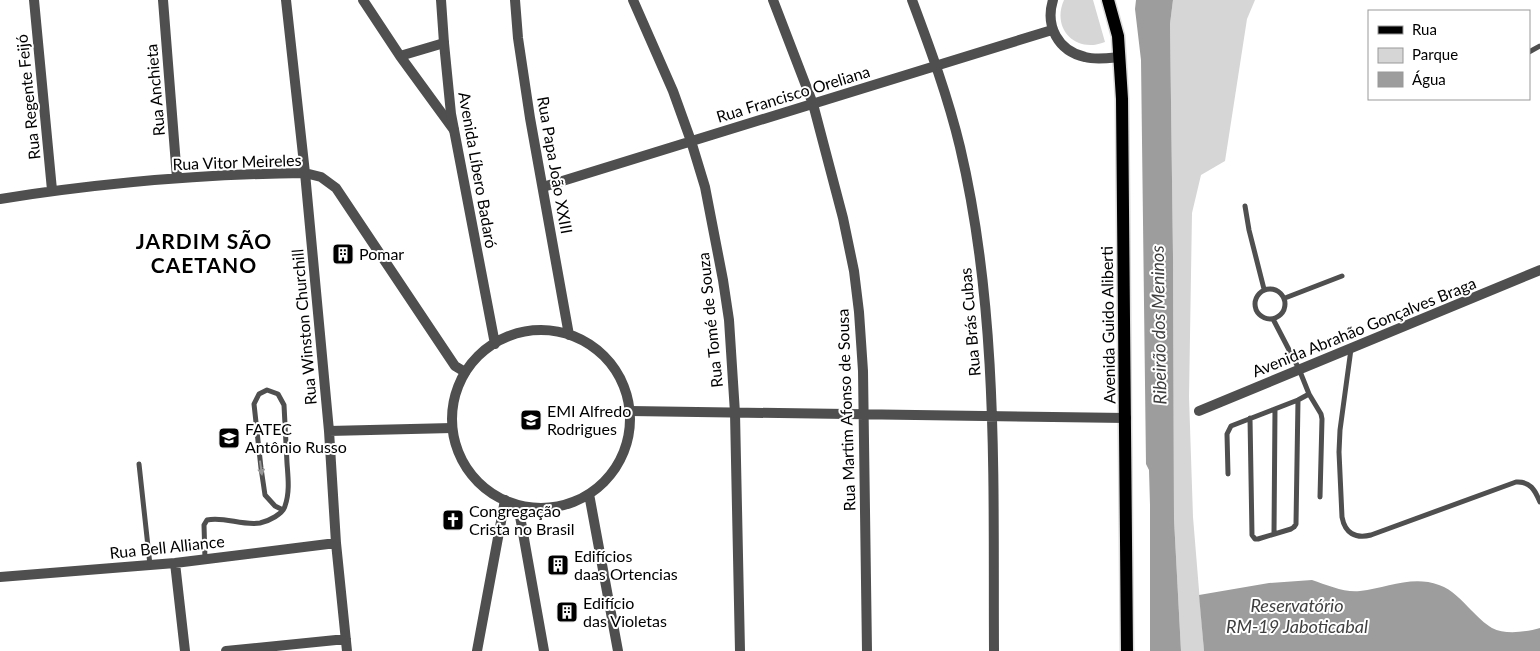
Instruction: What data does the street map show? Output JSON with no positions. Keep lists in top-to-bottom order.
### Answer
{
  "streets": {
    "main road": ["Avenida Guido Aliberti"],
    "street": [
      "Rua Anchieta",
      "Rua Francisco Oreliana",
      "Rua Regente Feijó",
      "Rua Vitor Meireles",
      "Rua Papa João XXIII",
      "Avenida Líbero Badaró",
      "Rua Tomé de Souza",
      "Rua Brás Cubas",
      "Rua Winston Churchill",
      "Avenida Abrahão Gonçalves Braga",
      "Rua Martim Afonso de Sousa",
      "Rua Bell Alliance"
    ]
  },
  "crossings": [
    ["Rua Anchieta", "Rua Vitor Meireles"],
    ["Rua Francisco Oreliana", "Rua Papa João XXIII"],
    ["Rua Francisco Oreliana", "Rua Tomé de Souza"],
    ["Rua Francisco Oreliana", "Rua Brás Cubas"],
    ["Rua Francisco Oreliana", "Rua Martim Afonso de Sousa"],
    ["Rua Regente Feijó", "Rua Vitor Meireles"],
    ["Rua Vitor Meireles", "Rua Papa João XXIII"],
    ["Rua Vitor Meireles", "Avenida Líbero Badaró"],
    ["Rua Vitor Meireles", "Rua Winston Churchill"],
    ["Rua Papa João XXIII", "Avenida Líbero Badaró"],
    ["Rua Winston Churchill", "Rua Bell Alliance"]
  ],
  "districts": ["JARDIM SÃO CAETANO"],
  "water": ["Ribeirão dos Meninos", "Reservatório RM-19 Jaboticabal"],
  "places": {
    "building": ["Pomar", "Edifícios daas Ortencias", "Edifício das Violetas"],
    "school or university": ["EMI Alfredo Rodrigues", "FATEC Antônio Russo"],
    "church": ["Congregação Crista no Brasil"]
  },
  "legend": ["Rua", "Parque", "Água"]
}
